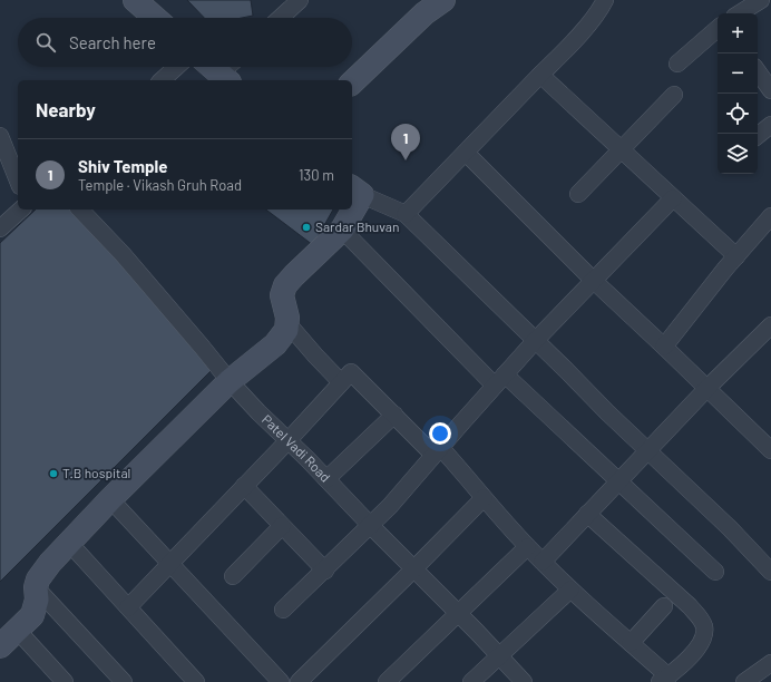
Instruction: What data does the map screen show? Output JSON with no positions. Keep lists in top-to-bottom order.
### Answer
{
  "streets": {
    "street": ["Patel Vadi Road"]
  },
  "places": ["Sardar Bhuvan", "T.B hospital"],
  "page": {
    "map_buttons": ["+", "−"],
    "search": "Search here",
    "heading": "Nearby",
    "pins": "1",
    "list": [
      {
        "mark": "1",
        "name": "Shiv Temple",
        "note": "Temple · Vikash Gruh Road",
        "value": "130 m"
      }
    ]
  }
}
